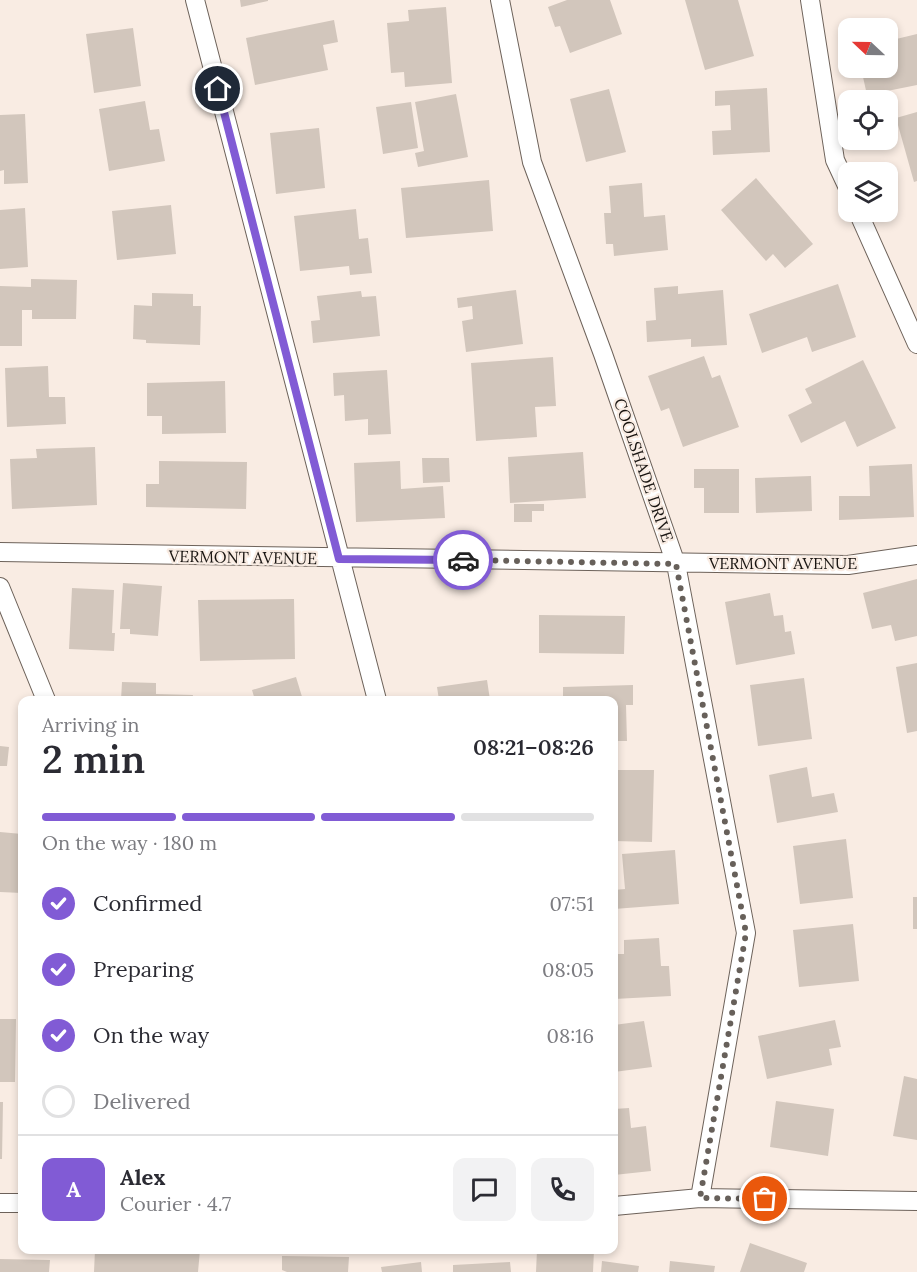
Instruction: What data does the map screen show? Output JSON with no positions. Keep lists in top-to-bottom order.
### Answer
{
  "streets": {
    "street": ["COOLSHADE DRIVE", "VERMONT AVENUE"]
  },
  "crossings": [
    ["COOLSHADE DRIVE", "VERMONT AVENUE"]
  ],
  "north": "left",
  "page": {
    "heading": ["2 min", "Arriving in", "08:21–08:26"],
    "panel": ["Alex", "Courier · 4.7"],
    "bar": "On the way · 180 m",
    "list": [
      ["Confirmed", "07:51"],
      ["Preparing", "08:05"],
      ["On the way", "08:16"],
      "Delivered"
    ],
    "round": "A"
  }
}
